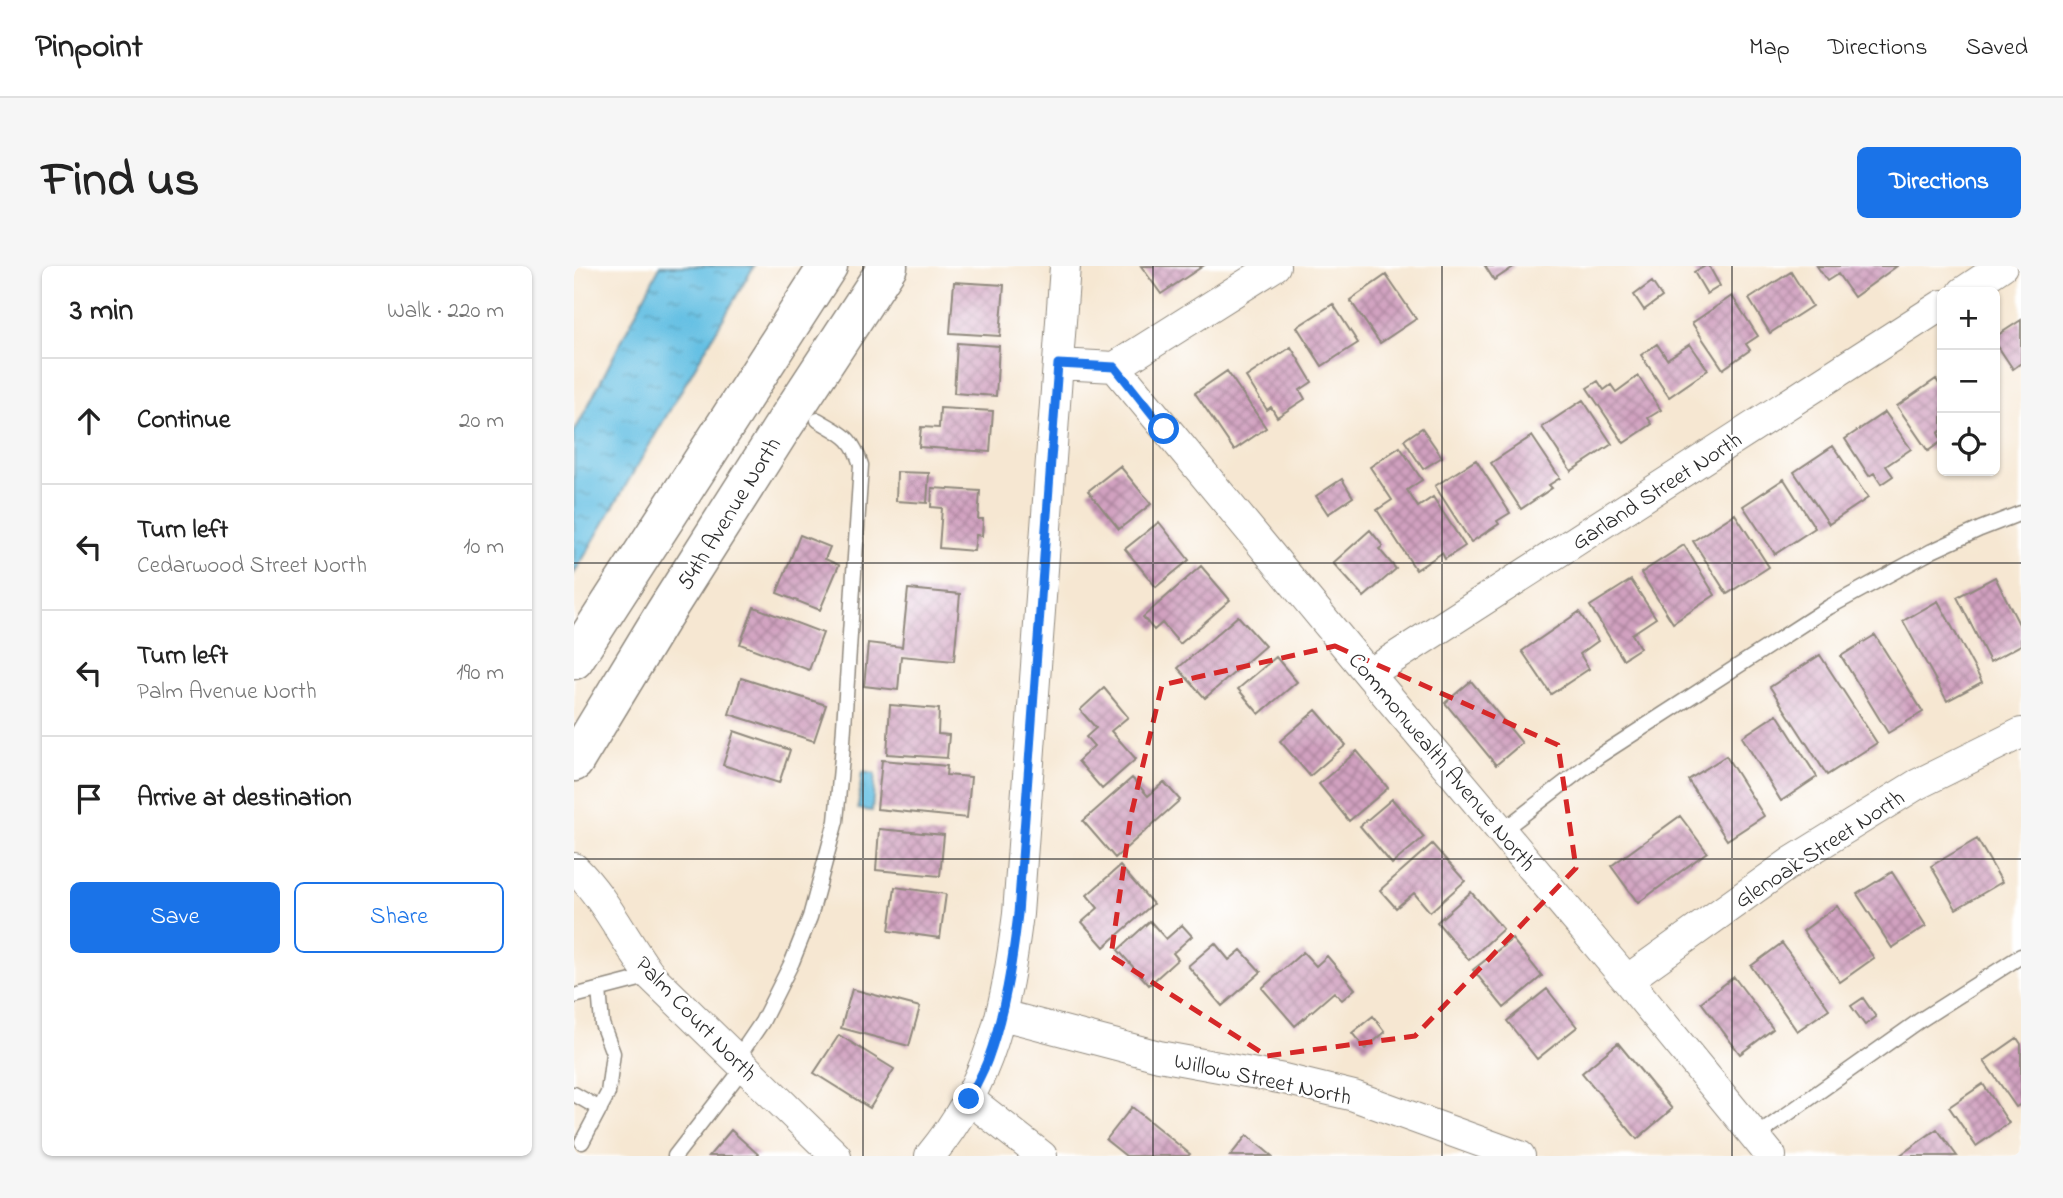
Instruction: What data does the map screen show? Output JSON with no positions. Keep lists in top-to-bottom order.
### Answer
{
  "streets": {
    "main road": ["54th Avenue North"],
    "street": [
      "Garland Street North",
      "Commonwealth Avenue North",
      "Glenoak Street North",
      "Palm Court North",
      "Willow Street North"
    ]
  },
  "crossings": [
    ["Garland Street North", "Commonwealth Avenue North"],
    ["Commonwealth Avenue North", "Glenoak Street North"]
  ],
  "page": {
    "header": "Pinpoint",
    "nav": ["Map", "Directions", "Saved"],
    "title": "Find us",
    "buttons": [
      "Directions",
      ["Save", "Share"]
    ],
    "heading": ["3 min", "Walk · 220 m"],
    "map_buttons": ["+", "−"],
    "list": [
      ["Continue", "20 m"],
      ["Turn left", "Cedarwood Street North", "10 m"],
      ["Turn left", "Palm Avenue North", "190 m"],
      "Arrive at destination"
    ]
  }
}
